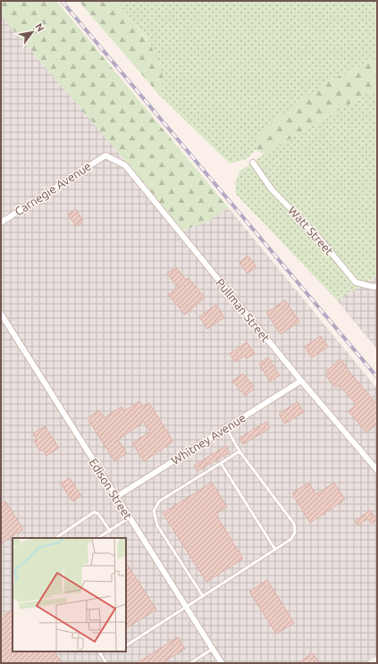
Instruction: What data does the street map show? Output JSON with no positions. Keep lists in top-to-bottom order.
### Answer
{
  "streets": {
    "street": [
      "Carnegie Avenue",
      "Watt Street",
      "Pullman Street",
      "Whitney Avenue",
      "Edison Street"
    ]
  },
  "crossings": [
    ["Carnegie Avenue", "Pullman Street"],
    ["Pullman Street", "Whitney Avenue"],
    ["Whitney Avenue", "Edison Street"]
  ],
  "north": "top right"
}
